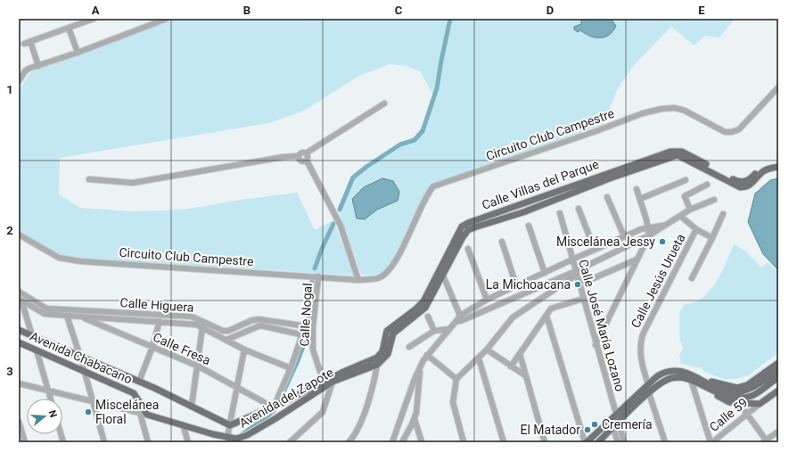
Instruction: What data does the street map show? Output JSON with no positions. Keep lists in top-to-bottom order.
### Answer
{
  "streets": {
    "main road": [
      "Calle Villas del Parque",
      "Avenida Chabacano",
      "Avenida del Zapote",
      "Calle 59"
    ],
    "street": [
      "Circuito Club Campestre",
      "Calle Jesús Urueta",
      "Calle Higuera",
      "Calle Nogal",
      "Calle José María Lozano",
      "Calle Fresa"
    ]
  },
  "crossings": [
    ["Circuito Club Campestre", "Calle Nogal"],
    ["Calle Villas del Parque", "Avenida del Zapote"],
    ["Calle Higuera", "Calle Nogal"],
    ["Calle Higuera", "Calle Fresa"],
    ["Calle Nogal", "Calle Fresa"],
    ["Calle Nogal", "Avenida del Zapote"],
    ["Calle Fresa", "Avenida del Zapote"],
    ["Avenida Chabacano", "Avenida del Zapote"]
  ],
  "places": [
    "Miscelánea Jessy",
    "La Michoacana",
    "Miscelánea Floral",
    "Cremería",
    "El Matador"
  ],
  "north": "right",
  "grid": {
    "columns": [
      "A",
      "B",
      "C",
      "D",
      "E"
    ],
    "rows": ["1", "2", "3"]
  }
}
